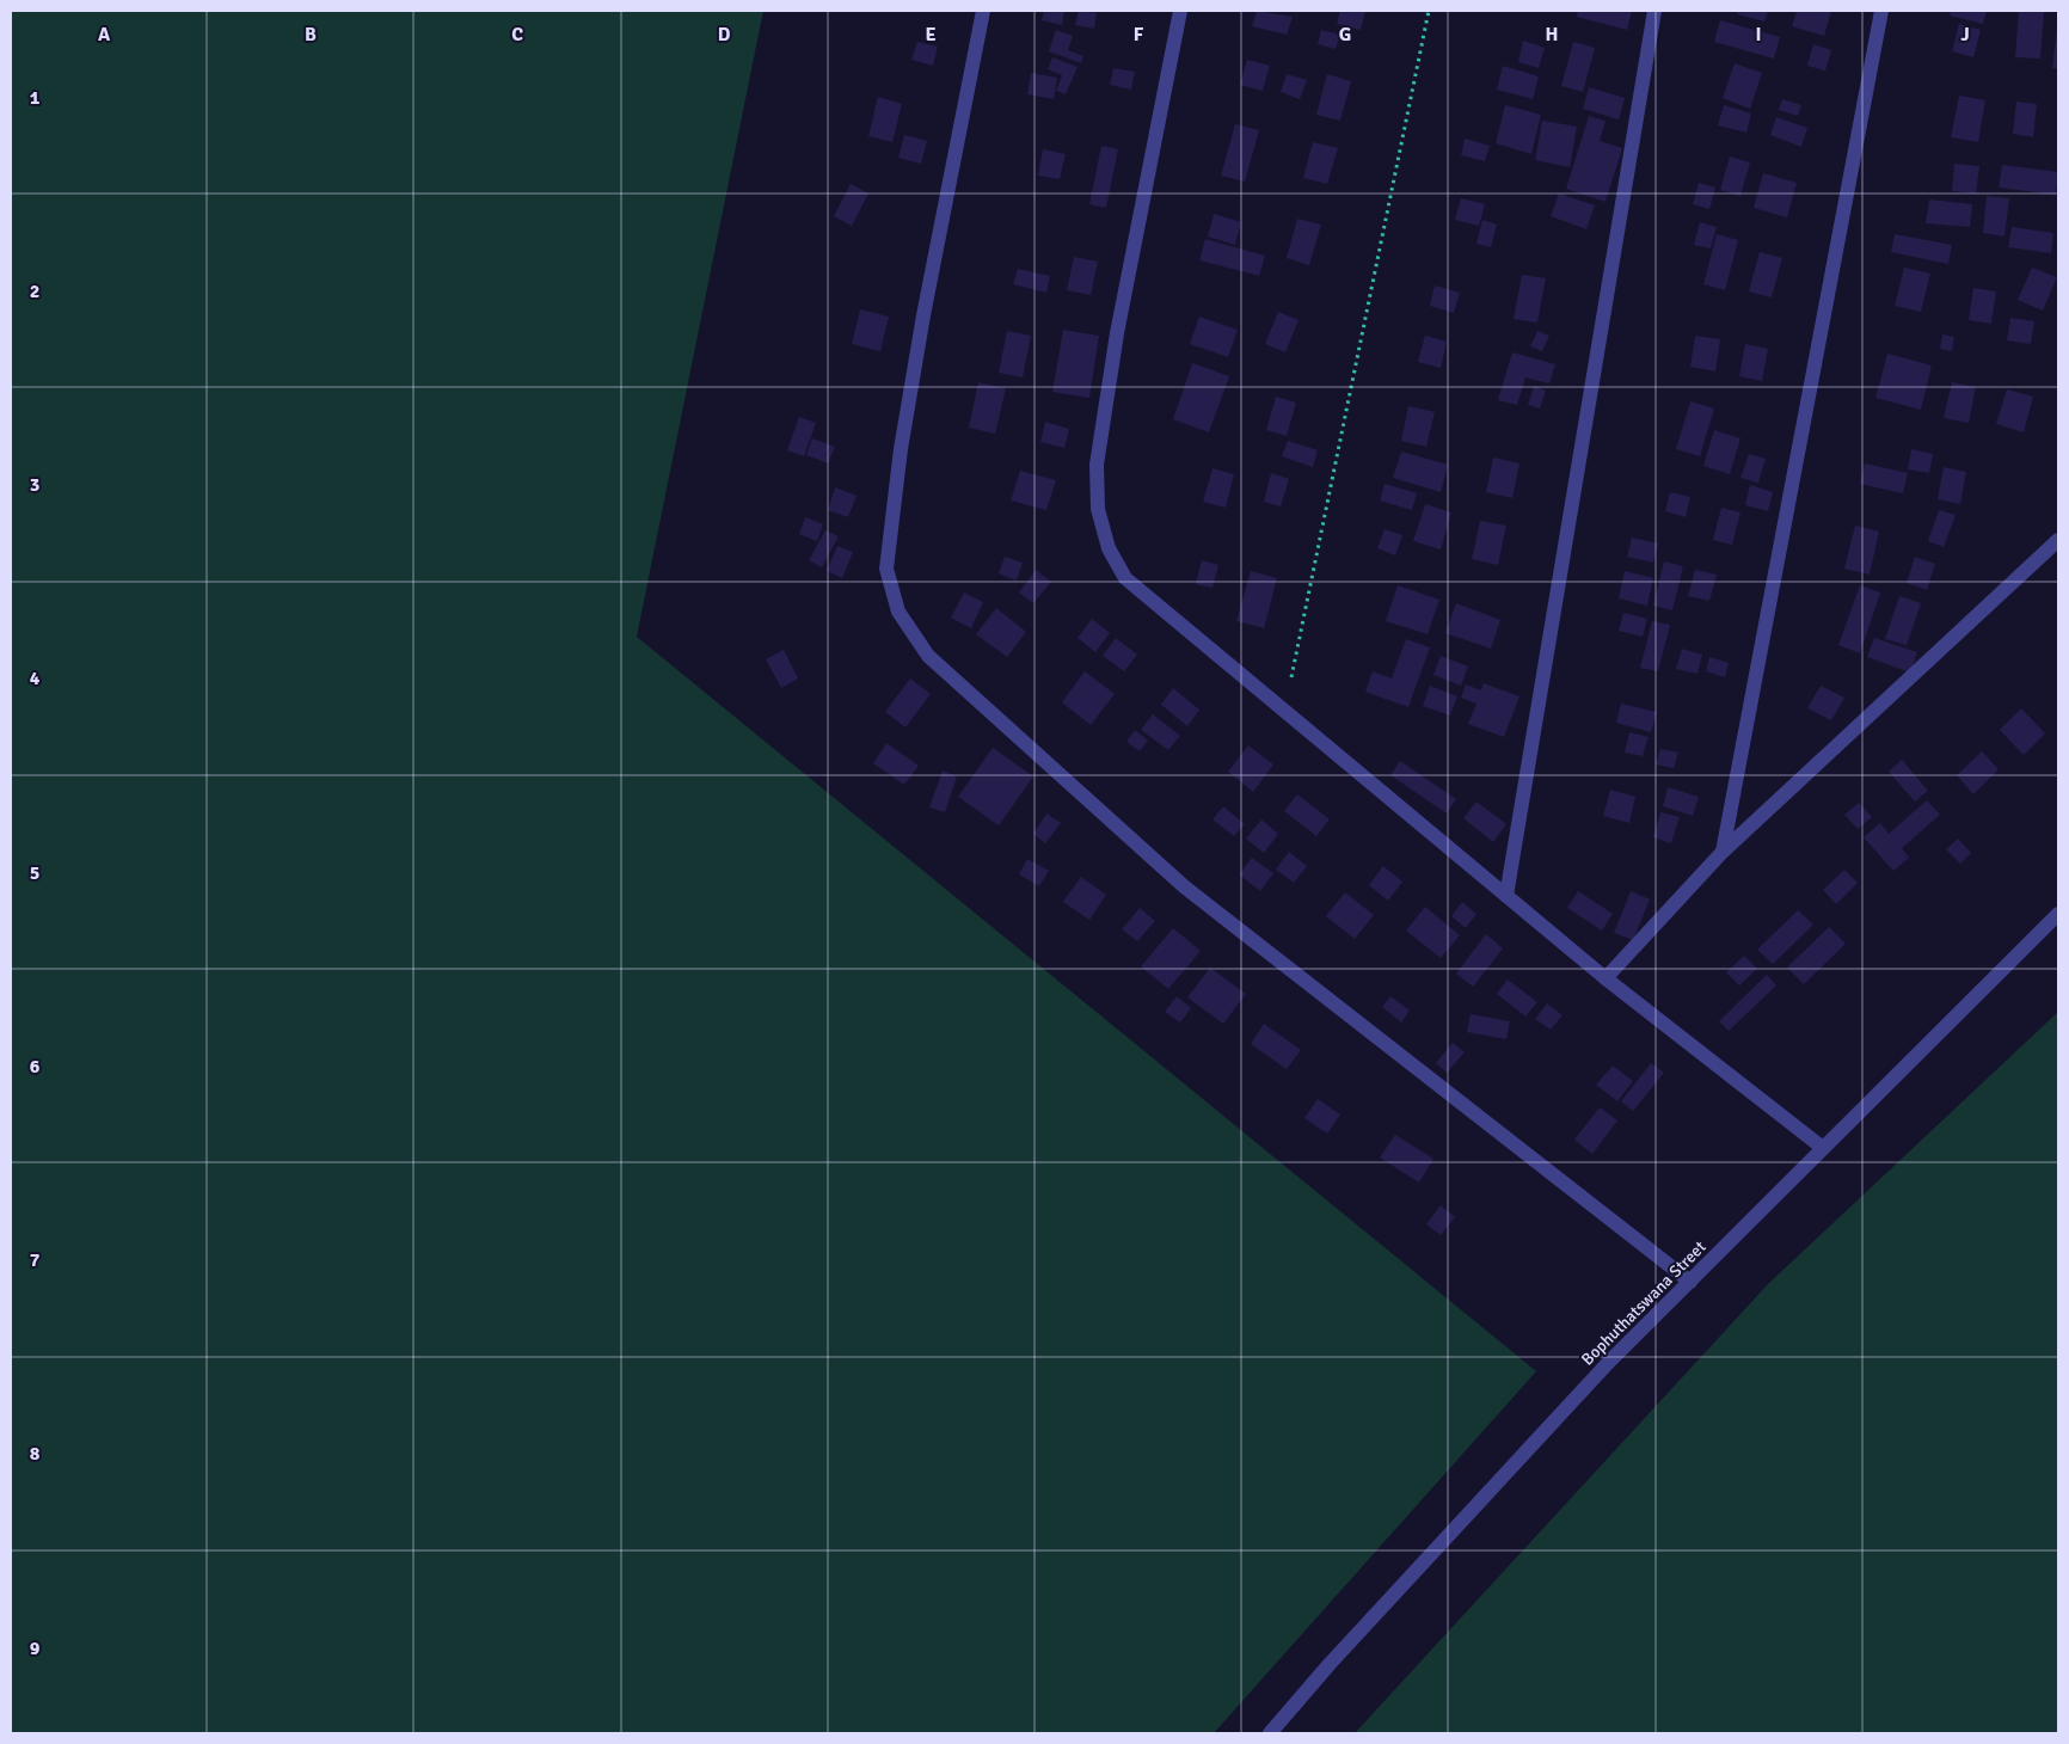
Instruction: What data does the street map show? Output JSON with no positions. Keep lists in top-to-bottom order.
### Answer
{
  "streets": {
    "street": ["Bophuthatswana Street"]
  },
  "grid": {
    "columns": [
      "A",
      "B",
      "C",
      "D",
      "E",
      "F",
      "G",
      "H",
      "I",
      "J"
    ],
    "rows": [
      "1",
      "2",
      "3",
      "4",
      "5",
      "6",
      "7",
      "8",
      "9"
    ]
  }
}
